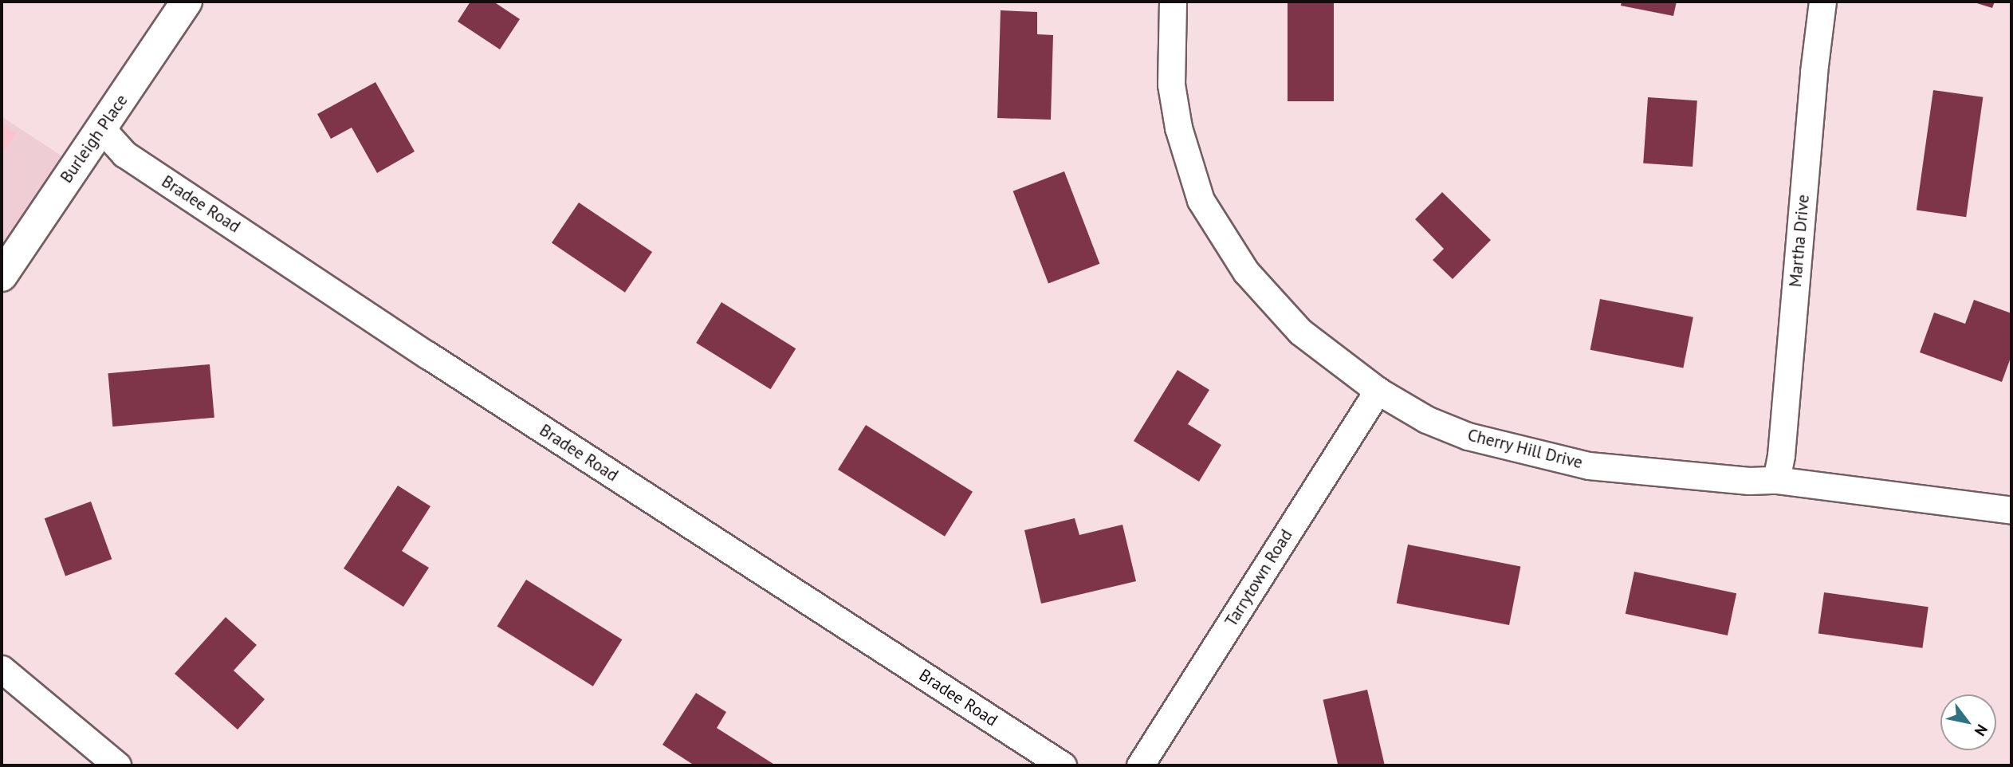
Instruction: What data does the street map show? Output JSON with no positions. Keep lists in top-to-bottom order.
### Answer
{
  "streets": {
    "street": [
      "Burleigh Place",
      "Bradee Road",
      "Martha Drive",
      "Cherry Hill Drive",
      "Tarrytown Road"
    ]
  },
  "crossings": [
    ["Burleigh Place", "Bradee Road"],
    ["Martha Drive", "Cherry Hill Drive"],
    ["Cherry Hill Drive", "Tarrytown Road"]
  ],
  "north": "bottom right"
}
